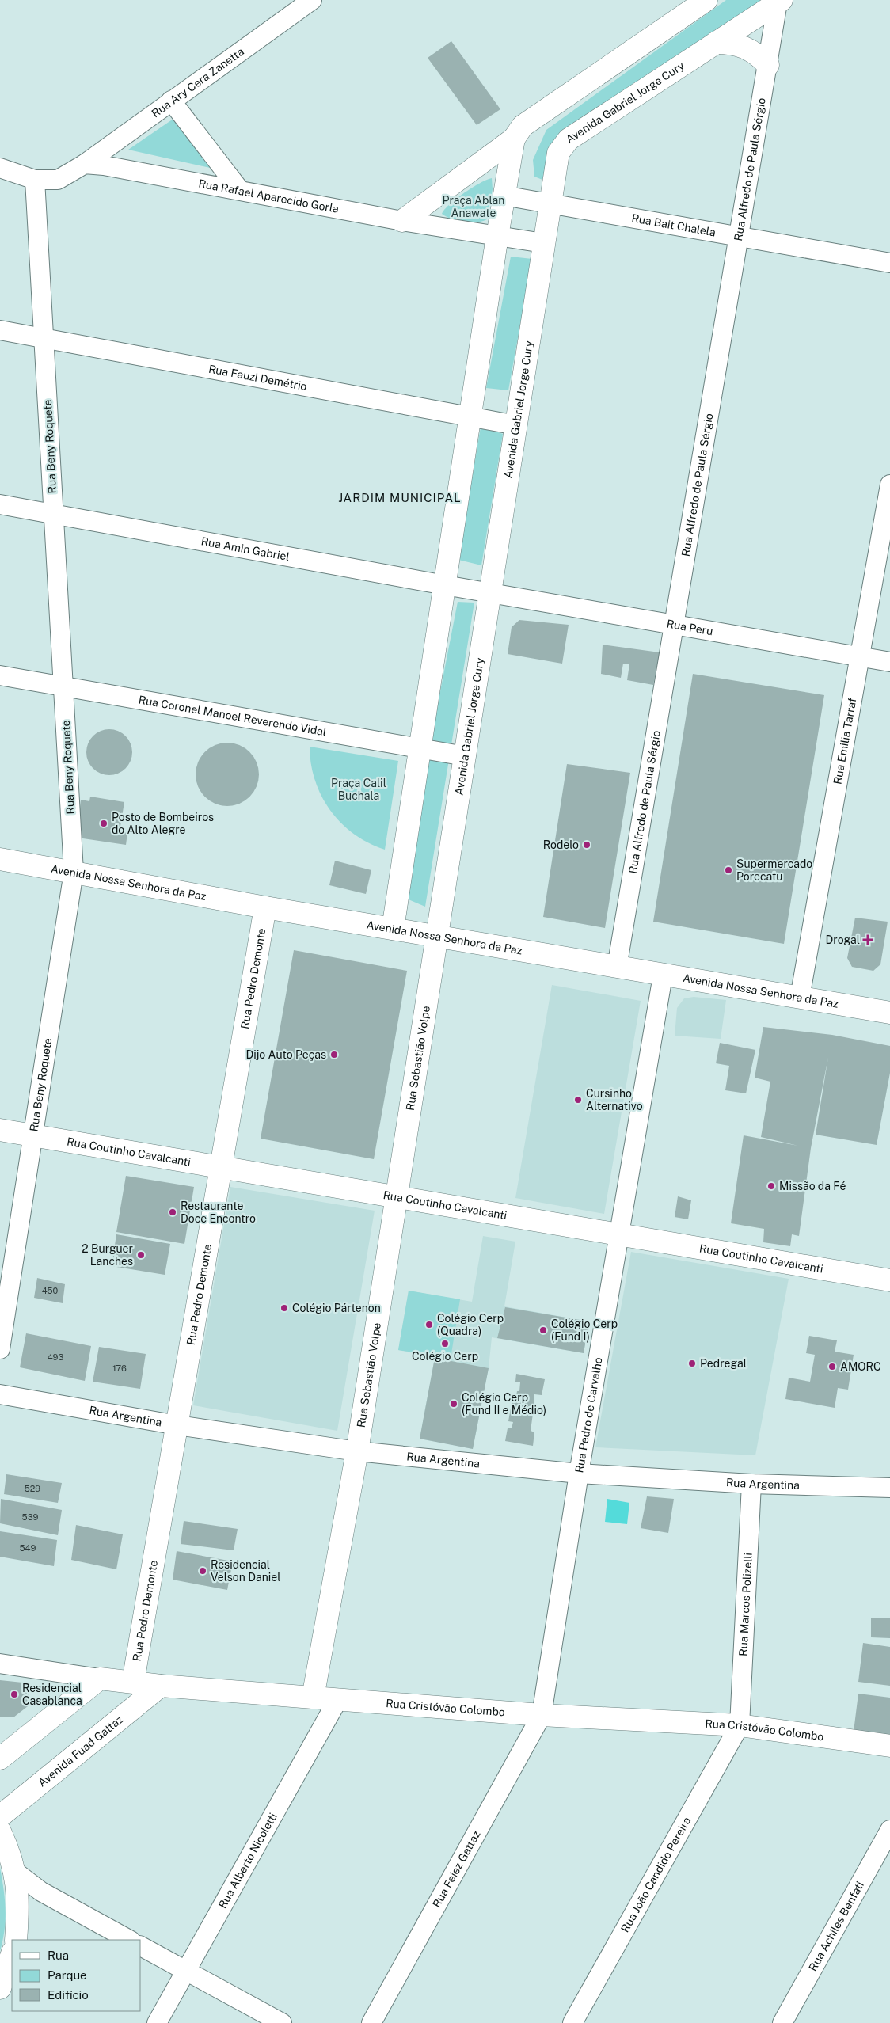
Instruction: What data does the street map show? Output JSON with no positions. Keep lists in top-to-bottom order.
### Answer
{
  "streets": {
    "main road": [
      "Avenida Gabriel Jorge Cury",
      "Avenida Nossa Senhora da Paz",
      "Rua Pedro Demonte",
      "Rua Sebastião Volpe",
      "Rua Coutinho Cavalcanti",
      "Rua Cristóvão Colombo",
      "Avenida Fuad Gattaz"
    ],
    "street": [
      "Rua Ary Cera Zanetta",
      "Rua Alfredo de Paula Sérgio",
      "Rua Rafael Aparecido Gorla",
      "Rua Bait Chalela",
      "Rua Fauzi Demétrio",
      "Rua Beny Roquete",
      "Rua Amin Gabriel",
      "Rua Peru",
      "Rua Coronel Manoel Reverendo Vidal",
      "Rua Emilia Tarraf",
      "Rua Pedro de Carvalho",
      "Rua Argentina",
      "Rua Marcos Polizelli",
      "Rua Alberto Nicoletti",
      "Rua Feiez Gattaz",
      "Rua João Candido Pereira",
      "Rua Achiles Benfati"
    ]
  },
  "crossings": [
    ["Rua Ary Cera Zanetta", "Rua Rafael Aparecido Gorla"],
    ["Avenida Gabriel Jorge Cury", "Rua Alfredo de Paula Sérgio"],
    ["Avenida Gabriel Jorge Cury", "Rua Rafael Aparecido Gorla"],
    ["Avenida Gabriel Jorge Cury", "Rua Bait Chalela"],
    ["Avenida Gabriel Jorge Cury", "Rua Fauzi Demétrio"],
    ["Avenida Gabriel Jorge Cury", "Rua Amin Gabriel"],
    ["Avenida Gabriel Jorge Cury", "Rua Peru"],
    ["Avenida Gabriel Jorge Cury", "Rua Coronel Manoel Reverendo Vidal"],
    ["Avenida Gabriel Jorge Cury", "Avenida Nossa Senhora da Paz"],
    ["Avenida Gabriel Jorge Cury", "Rua Sebastião Volpe"],
    ["Rua Alfredo de Paula Sérgio", "Rua Bait Chalela"],
    ["Rua Alfredo de Paula Sérgio", "Rua Peru"],
    ["Rua Alfredo de Paula Sérgio", "Avenida Nossa Senhora da Paz"],
    ["Rua Fauzi Demétrio", "Rua Beny Roquete"],
    ["Rua Beny Roquete", "Rua Amin Gabriel"],
    ["Rua Beny Roquete", "Rua Coronel Manoel Reverendo Vidal"],
    ["Rua Beny Roquete", "Avenida Nossa Senhora da Paz"],
    ["Rua Beny Roquete", "Rua Coutinho Cavalcanti"],
    ["Rua Amin Gabriel", "Rua Peru"],
    ["Rua Peru", "Rua Emilia Tarraf"],
    ["Rua Emilia Tarraf", "Avenida Nossa Senhora da Paz"],
    ["Avenida Nossa Senhora da Paz", "Rua Pedro Demonte"],
    ["Avenida Nossa Senhora da Paz", "Rua Sebastião Volpe"],
    ["Avenida Nossa Senhora da Paz", "Rua Pedro de Carvalho"],
    ["Rua Pedro Demonte", "Rua Coutinho Cavalcanti"],
    ["Rua Pedro Demonte", "Rua Argentina"],
    ["Rua Pedro Demonte", "Rua Cristóvão Colombo"],
    ["Rua Sebastião Volpe", "Rua Coutinho Cavalcanti"],
    ["Rua Sebastião Volpe", "Rua Argentina"],
    ["Rua Sebastião Volpe", "Rua Cristóvão Colombo"],
    ["Rua Coutinho Cavalcanti", "Rua Pedro de Carvalho"],
    ["Rua Pedro de Carvalho", "Rua Argentina"],
    ["Rua Pedro de Carvalho", "Rua Cristóvão Colombo"],
    ["Rua Pedro de Carvalho", "Rua Feiez Gattaz"],
    ["Rua Argentina", "Rua Marcos Polizelli"],
    ["Rua Marcos Polizelli", "Rua Cristóvão Colombo"],
    ["Rua Marcos Polizelli", "Rua João Candido Pereira"],
    ["Rua Cristóvão Colombo", "Avenida Fuad Gattaz"],
    ["Rua Cristóvão Colombo", "Rua Alberto Nicoletti"],
    ["Rua Cristóvão Colombo", "Rua Feiez Gattaz"],
    ["Rua Cristóvão Colombo", "Rua João Candido Pereira"]
  ],
  "districts": ["JARDIM MUNICIPAL"],
  "parks": ["Praça Ablan Anawate", "Praça Calil Buchala"],
  "places": {
    "other": [
      "Posto de Bombeiros do Alto Alegre",
      "Rodelo",
      "Supermercado Porecatu",
      "Dijo Auto Peças",
      "Cursinho Alternativo",
      "Missão da Fé",
      "Restaurante Doce Encontro",
      "2 Burguer Lanches",
      "Colégio Pártenon",
      "Colégio Cerp (Quadra)",
      "Colégio Cerp (Fund I)",
      "Colégio Cerp",
      "Pedregal",
      "AMORC",
      "Colégio Cerp (Fund II e Médio)",
      "Residencial Velson Daniel",
      "Residencial Casablanca"
    ],
    "health": ["Drogal"]
  },
  "house_numbers": [
    "450",
    "493",
    "176",
    "529",
    "539",
    "549"
  ],
  "legend": ["Rua", "Parque", "Edifício"]
}
